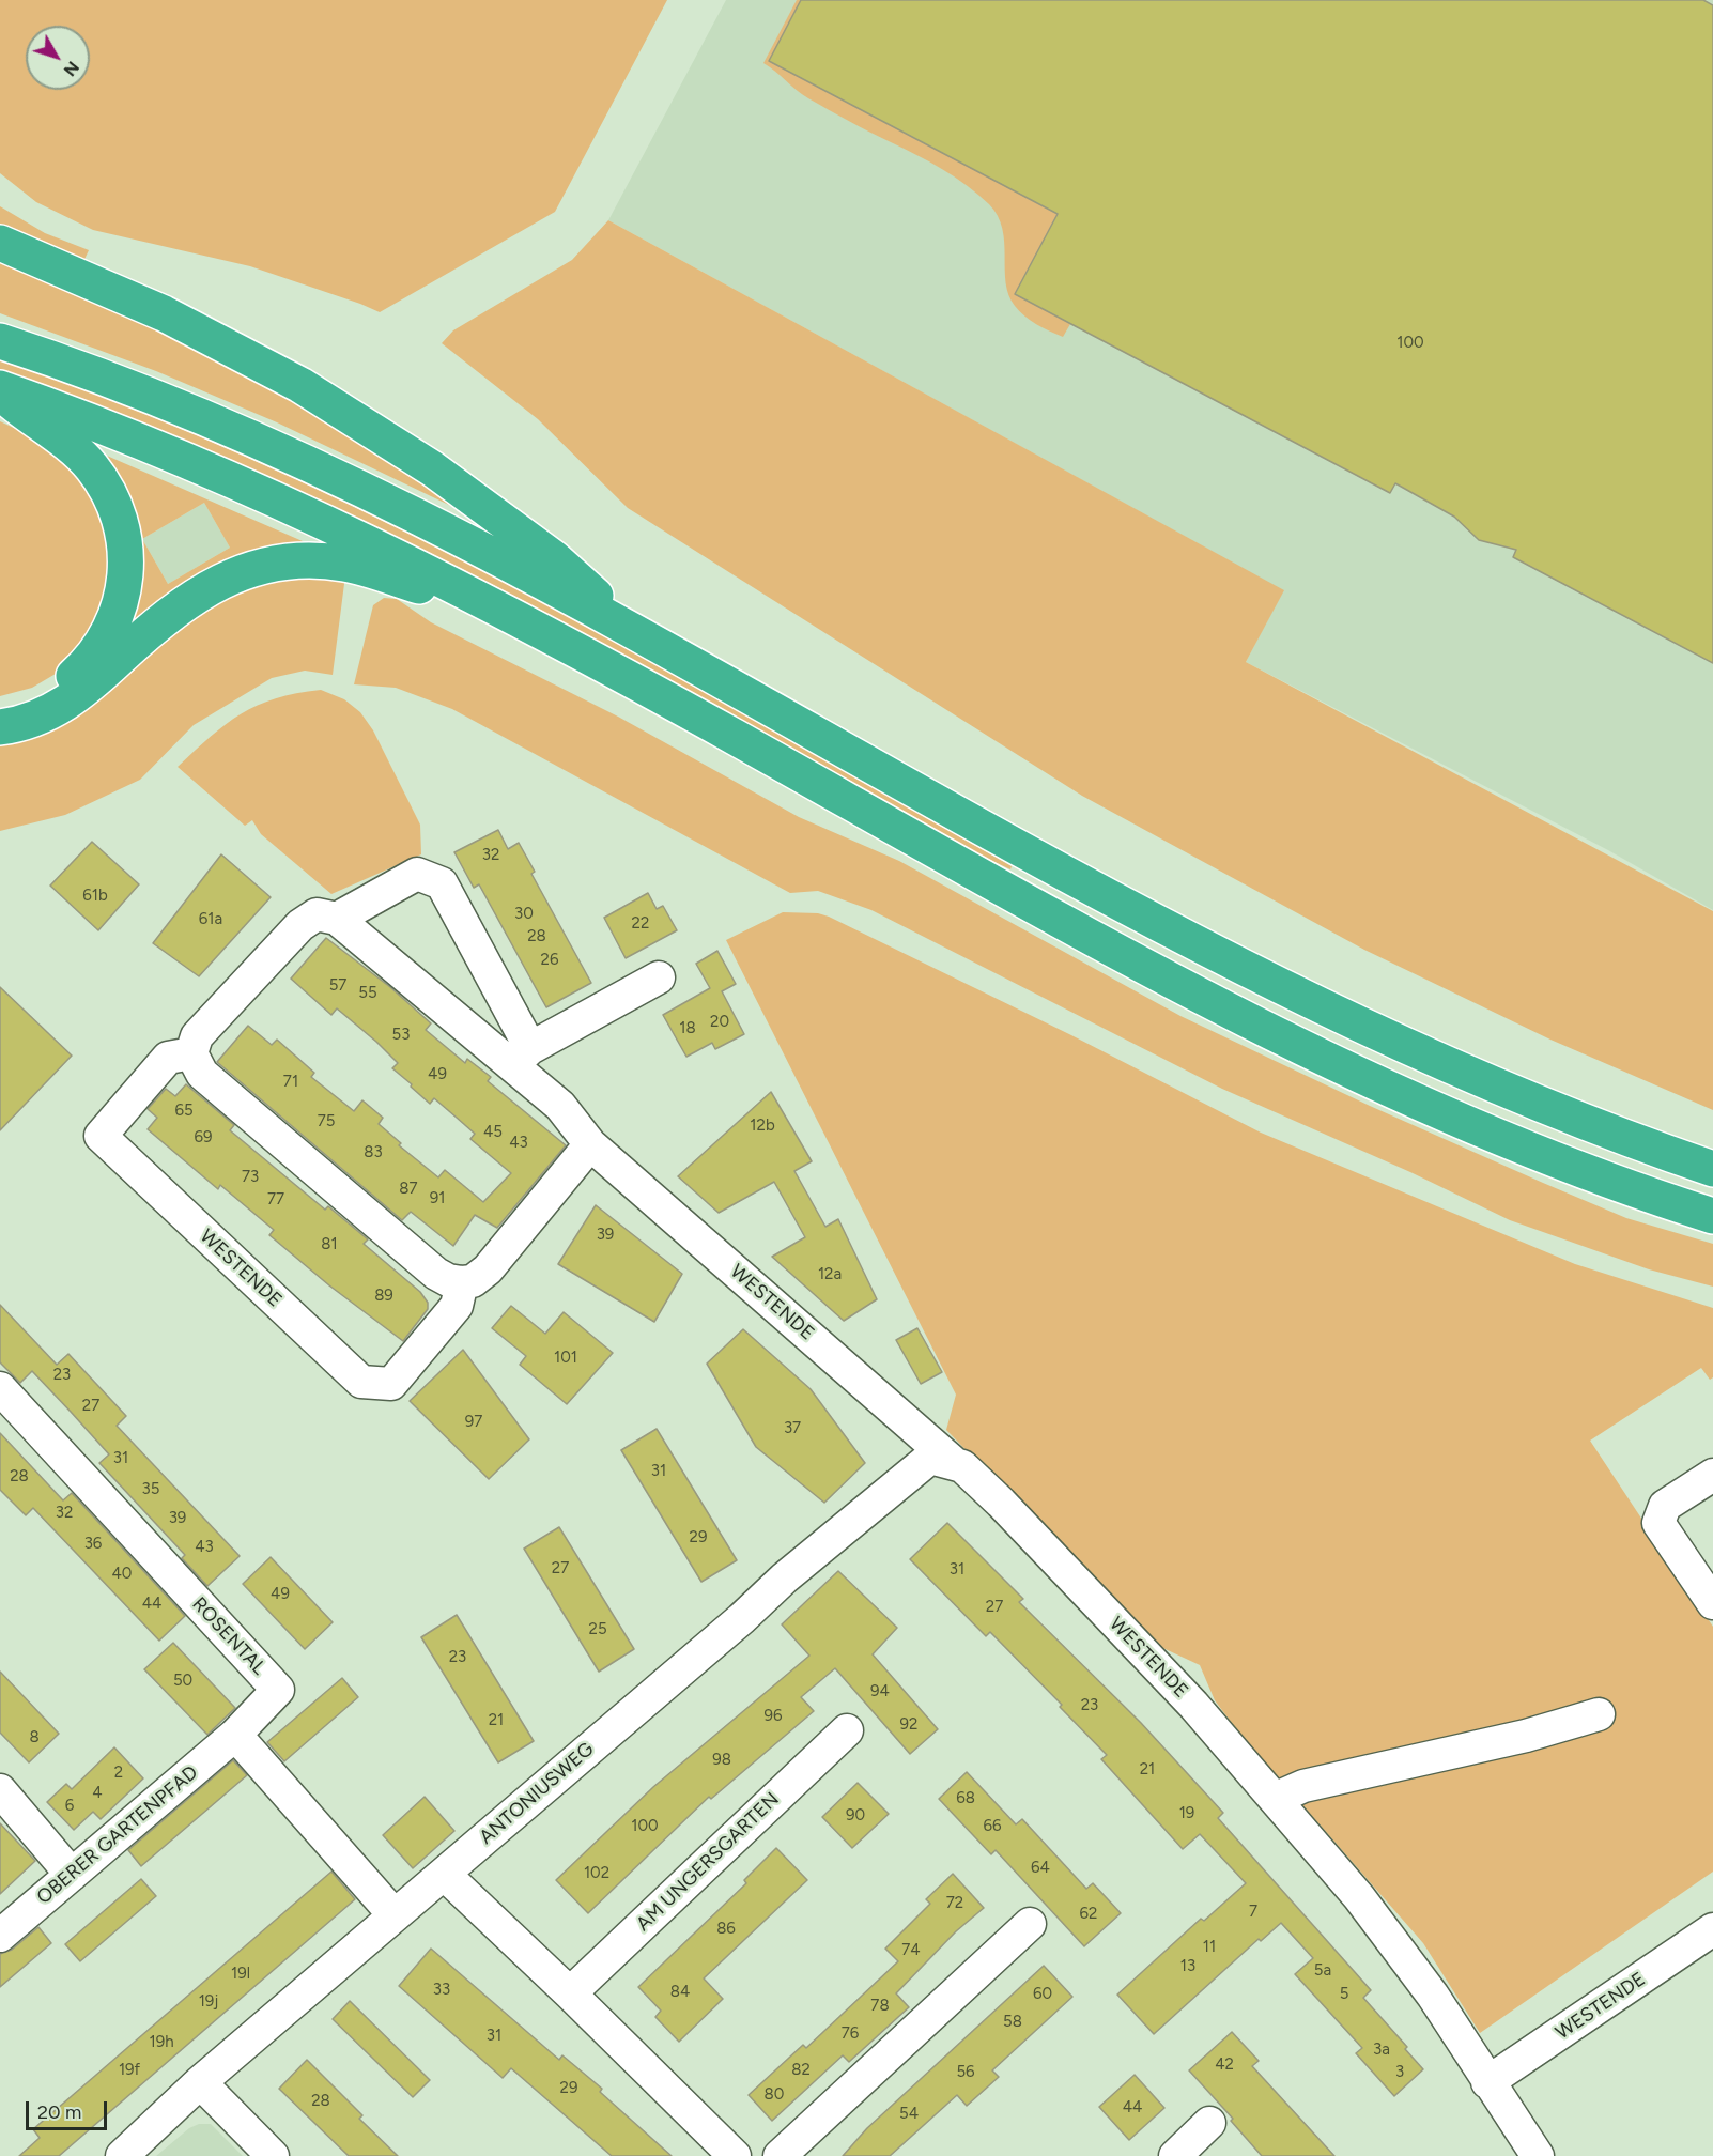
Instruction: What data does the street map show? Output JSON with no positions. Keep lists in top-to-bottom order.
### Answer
{
  "streets": {
    "street": [
      "WESTENDE",
      "ROSENTAL",
      "ANTONIUSWEG",
      "OBERER GARTENPFAD",
      "AM UNGERSGARTEN"
    ]
  },
  "crossings": [
    ["WESTENDE", "ANTONIUSWEG"],
    ["ROSENTAL", "OBERER GARTENPFAD"]
  ],
  "house_numbers": [
    "100",
    "32",
    "61b",
    "30",
    "61a",
    "22",
    "28",
    "26",
    "57",
    "55",
    "20",
    "18",
    "53",
    "49",
    "71",
    "65",
    "75",
    "12b",
    "45",
    "69",
    "43",
    "83",
    "73",
    "87",
    "91",
    "77",
    "39",
    "81",
    "12a",
    "89",
    "101",
    "23",
    "27",
    "97",
    "37",
    "31",
    "31",
    "28",
    "35",
    "32",
    "39",
    "29",
    "36",
    "43",
    "27",
    "31",
    "40",
    "49",
    "44",
    "27",
    "25",
    "23",
    "50",
    "94",
    "23",
    "96",
    "21",
    "92",
    "8",
    "98",
    "21",
    "2",
    "4",
    "68",
    "6",
    "19",
    "90",
    "100",
    "66",
    "64",
    "102",
    "72",
    "7",
    "62",
    "86",
    "11",
    "74",
    "13",
    "5a",
    "19l",
    "33",
    "84",
    "60",
    "5",
    "19j",
    "78",
    "58",
    "76",
    "31",
    "19h",
    "3a",
    "42",
    "19f",
    "82",
    "56",
    "3",
    "29",
    "80",
    "28",
    "44",
    "54"
  ],
  "scale_bar": "20 m",
  "north": "bottom right"
}
